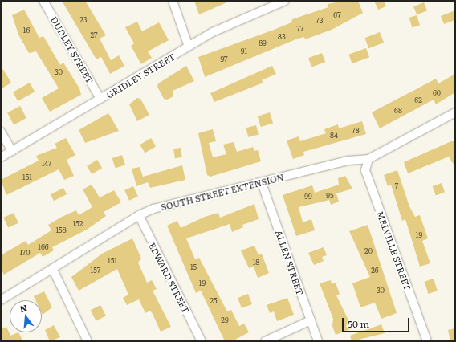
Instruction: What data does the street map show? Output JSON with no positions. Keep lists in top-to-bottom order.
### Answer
{
  "streets": {
    "street": [
      "DUDLEY STREET",
      "GRIDLEY STREET",
      "SOUTH STREET EXTENSION",
      "MELVILLE STREET",
      "ALLEN STREET",
      "EDWARD STREET"
    ]
  },
  "crossings": [
    ["DUDLEY STREET", "GRIDLEY STREET"],
    ["SOUTH STREET EXTENSION", "MELVILLE STREET"],
    ["SOUTH STREET EXTENSION", "ALLEN STREET"],
    ["SOUTH STREET EXTENSION", "EDWARD STREET"]
  ],
  "house_numbers": [
    "67",
    "23",
    "73",
    "77",
    "16",
    "27",
    "83",
    "89",
    "91",
    "97",
    "30",
    "60",
    "62",
    "68",
    "78",
    "84",
    "147",
    "151",
    "7",
    "95",
    "99",
    "152",
    "158",
    "19",
    "166",
    "20",
    "170",
    "151",
    "18",
    "15",
    "157",
    "26",
    "19",
    "30",
    "25",
    "29"
  ],
  "scale_bar": "50 m",
  "north": "top"
}
